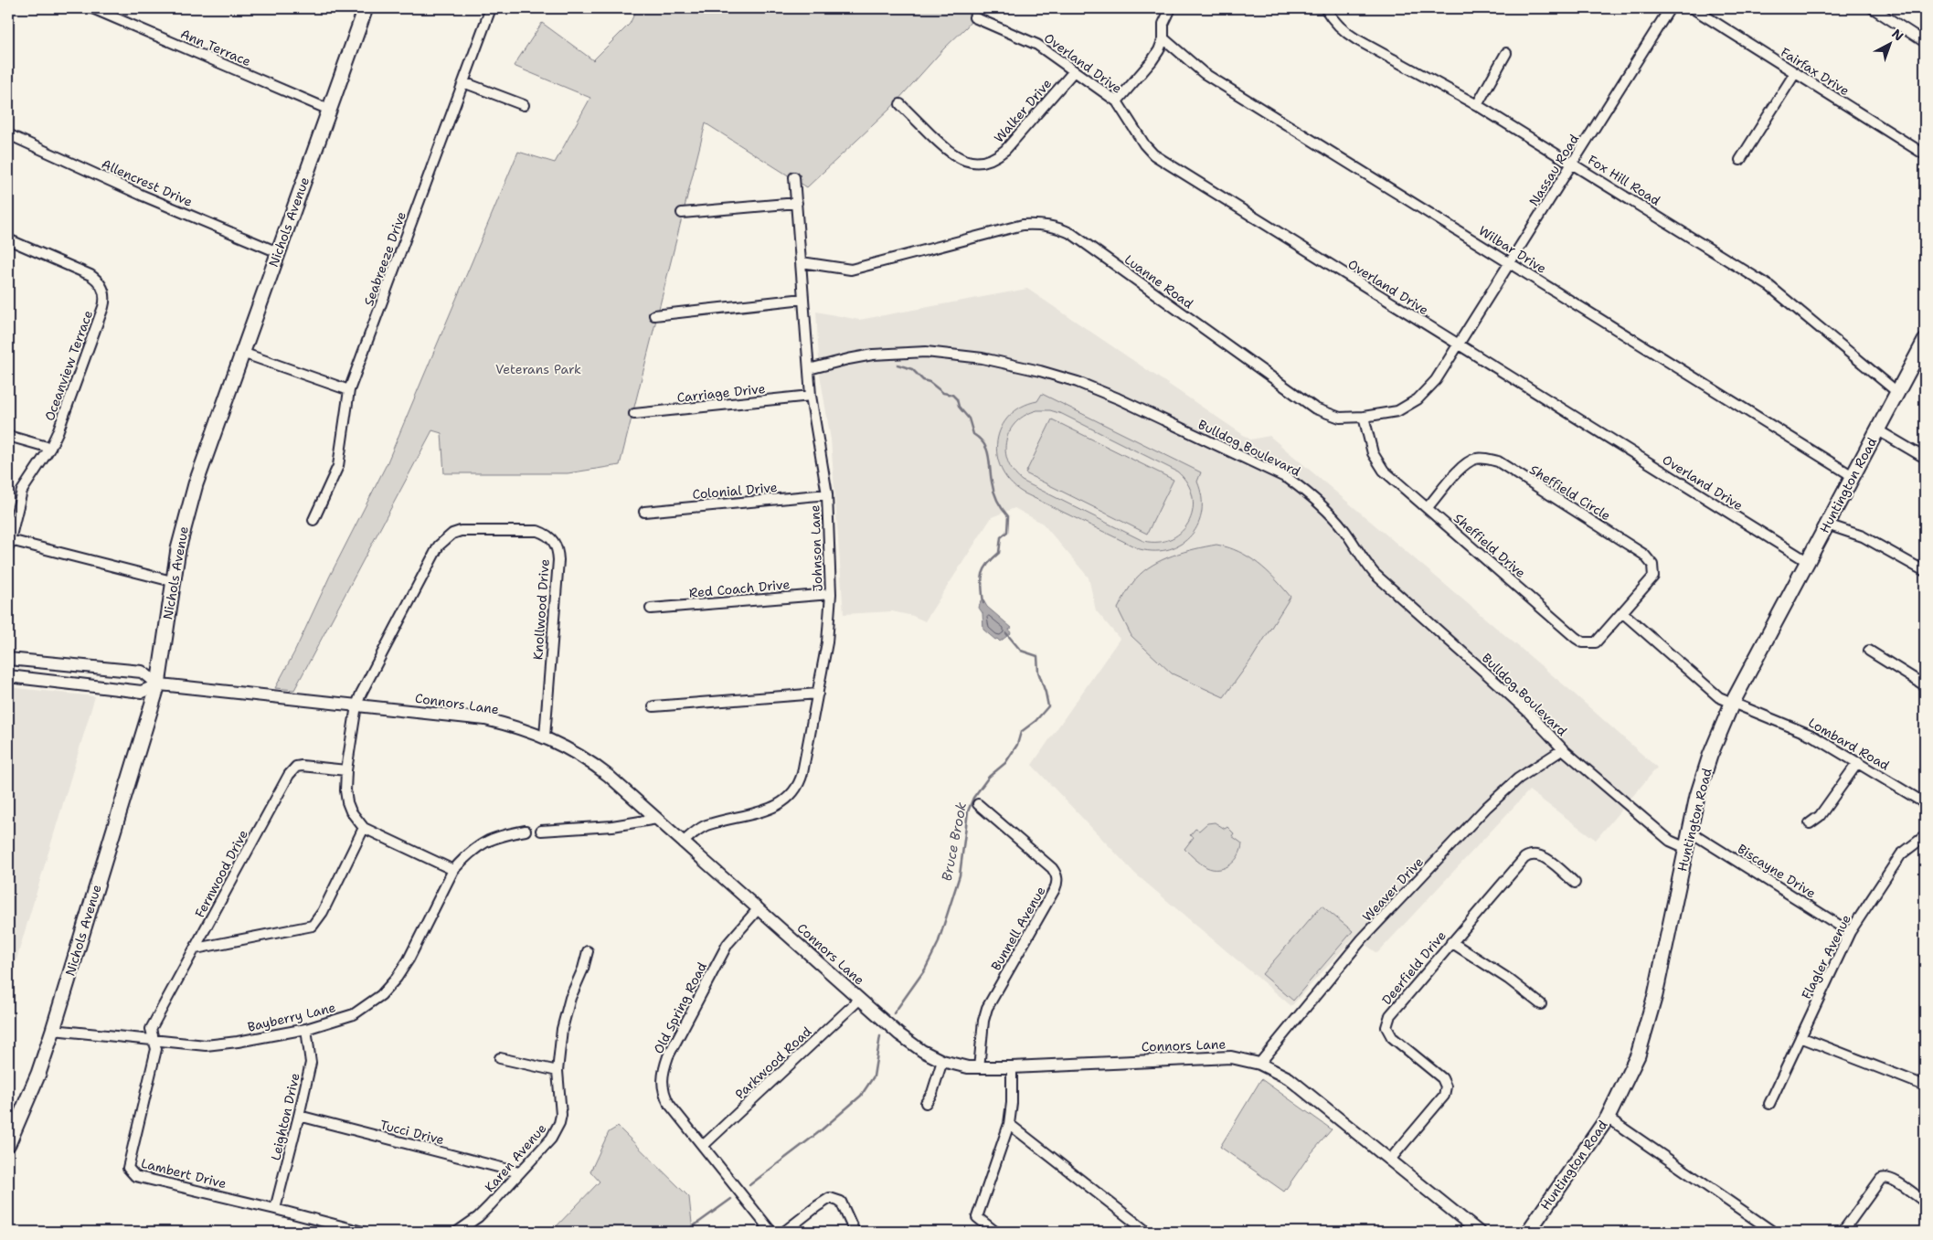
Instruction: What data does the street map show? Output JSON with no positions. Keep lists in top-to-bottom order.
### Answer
{
  "streets": {
    "main road": ["Nichols Avenue", "Huntington Road"],
    "street": [
      "Ann Terrace",
      "Overland Drive",
      "Fairfax Drive",
      "Walker Drive",
      "Nassau Road",
      "Fox Hill Road",
      "Allencrest Drive",
      "Wilbar Drive",
      "Seabreeze Drive",
      "Luanne Road",
      "Oceanview Terrace",
      "Carriage Drive",
      "Bulldog Boulevard",
      "Colonial Drive",
      "Sheffield Circle",
      "Sheffield Drive",
      "Johnson Lane",
      "Red Coach Drive",
      "Knollwood Drive",
      "Connors Lane",
      "Lombard Road",
      "Biscayne Drive",
      "Fernwood Drive",
      "Weaver Drive",
      "Bunnell Avenue",
      "Flagler Avenue",
      "Deerfield Drive",
      "Old Spring Road",
      "Bayberry Lane",
      "Parkwood Road",
      "Leighton Drive",
      "Tucci Drive",
      "Karen Avenue",
      "Lambert Drive"
    ]
  },
  "crossings": [
    ["Ann Terrace", "Nichols Avenue"],
    ["Overland Drive", "Walker Drive"],
    ["Overland Drive", "Nassau Road"],
    ["Overland Drive", "Luanne Road"],
    ["Overland Drive", "Huntington Road"],
    ["Nassau Road", "Fox Hill Road"],
    ["Nassau Road", "Wilbar Drive"],
    ["Nassau Road", "Luanne Road"],
    ["Fox Hill Road", "Huntington Road"],
    ["Allencrest Drive", "Nichols Avenue"],
    ["Nichols Avenue", "Connors Lane"],
    ["Nichols Avenue", "Bayberry Lane"],
    ["Wilbar Drive", "Huntington Road"],
    ["Luanne Road", "Sheffield Drive"],
    ["Luanne Road", "Johnson Lane"],
    ["Carriage Drive", "Johnson Lane"],
    ["Bulldog Boulevard", "Huntington Road"],
    ["Bulldog Boulevard", "Johnson Lane"],
    ["Bulldog Boulevard", "Weaver Drive"],
    ["Huntington Road", "Lombard Road"],
    ["Huntington Road", "Biscayne Drive"],
    ["Colonial Drive", "Johnson Lane"],
    ["Sheffield Circle", "Sheffield Drive"],
    ["Sheffield Circle", "Lombard Road"],
    ["Sheffield Drive", "Lombard Road"],
    ["Johnson Lane", "Red Coach Drive"],
    ["Johnson Lane", "Connors Lane"],
    ["Knollwood Drive", "Connors Lane"],
    ["Knollwood Drive", "Fernwood Drive"],
    ["Connors Lane", "Weaver Drive"],
    ["Connors Lane", "Bunnell Avenue"],
    ["Connors Lane", "Deerfield Drive"],
    ["Connors Lane", "Old Spring Road"],
    ["Connors Lane", "Parkwood Road"],
    ["Biscayne Drive", "Flagler Avenue"],
    ["Fernwood Drive", "Bayberry Lane"],
    ["Fernwood Drive", "Lambert Drive"],
    ["Old Spring Road", "Parkwood Road"],
    ["Bayberry Lane", "Leighton Drive"],
    ["Bayberry Lane", "Lambert Drive"],
    ["Leighton Drive", "Tucci Drive"],
    ["Leighton Drive", "Lambert Drive"],
    ["Tucci Drive", "Karen Avenue"]
  ],
  "water": ["Bruce Brook"],
  "parks": ["Veterans Park"],
  "north": "top right"
}
